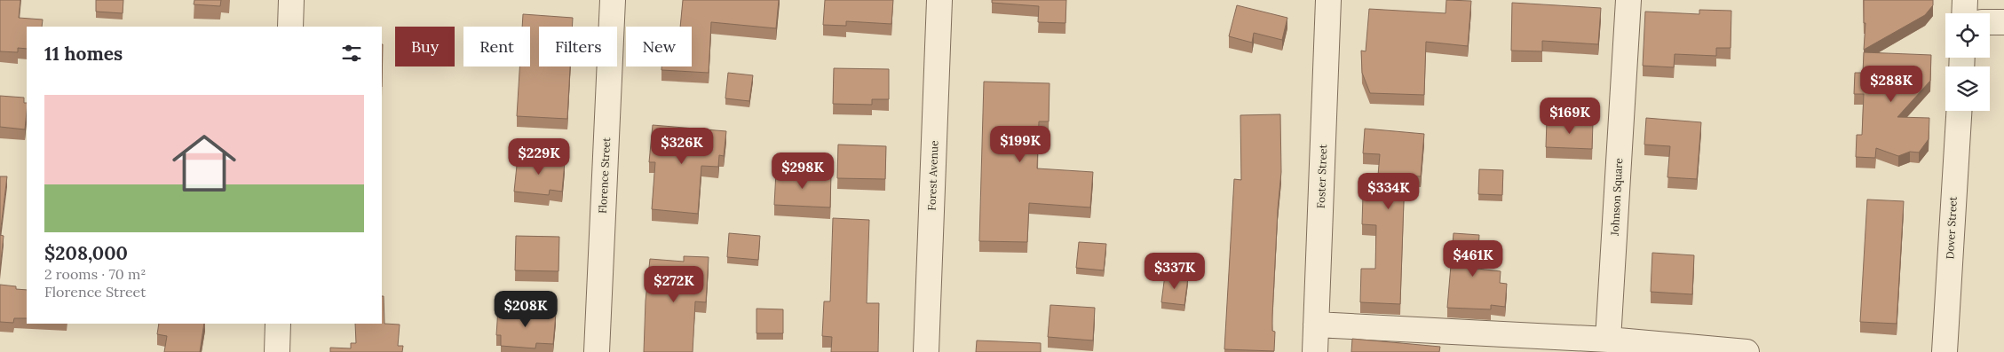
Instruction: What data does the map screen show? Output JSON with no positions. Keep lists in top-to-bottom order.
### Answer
{
  "streets": {
    "street": [
      "Florence Street",
      "Forest Avenue",
      "Foster Street",
      "Johnson Square",
      "Dover Street"
    ]
  },
  "page": {
    "chip": [
      "Buy",
      "Rent",
      "Filters",
      "New"
    ],
    "heading": "11 homes",
    "price": [
      "$288K",
      "$169K",
      "$199K",
      "$326K",
      "$229K",
      "$298K",
      "$334K",
      "$461K",
      "$337K",
      "$272K",
      "$208K"
    ],
    "list": [
      {
        "name": "$208,000",
        "note": "2 rooms · 70 m² · Florence Street"
      }
    ]
  }
}
